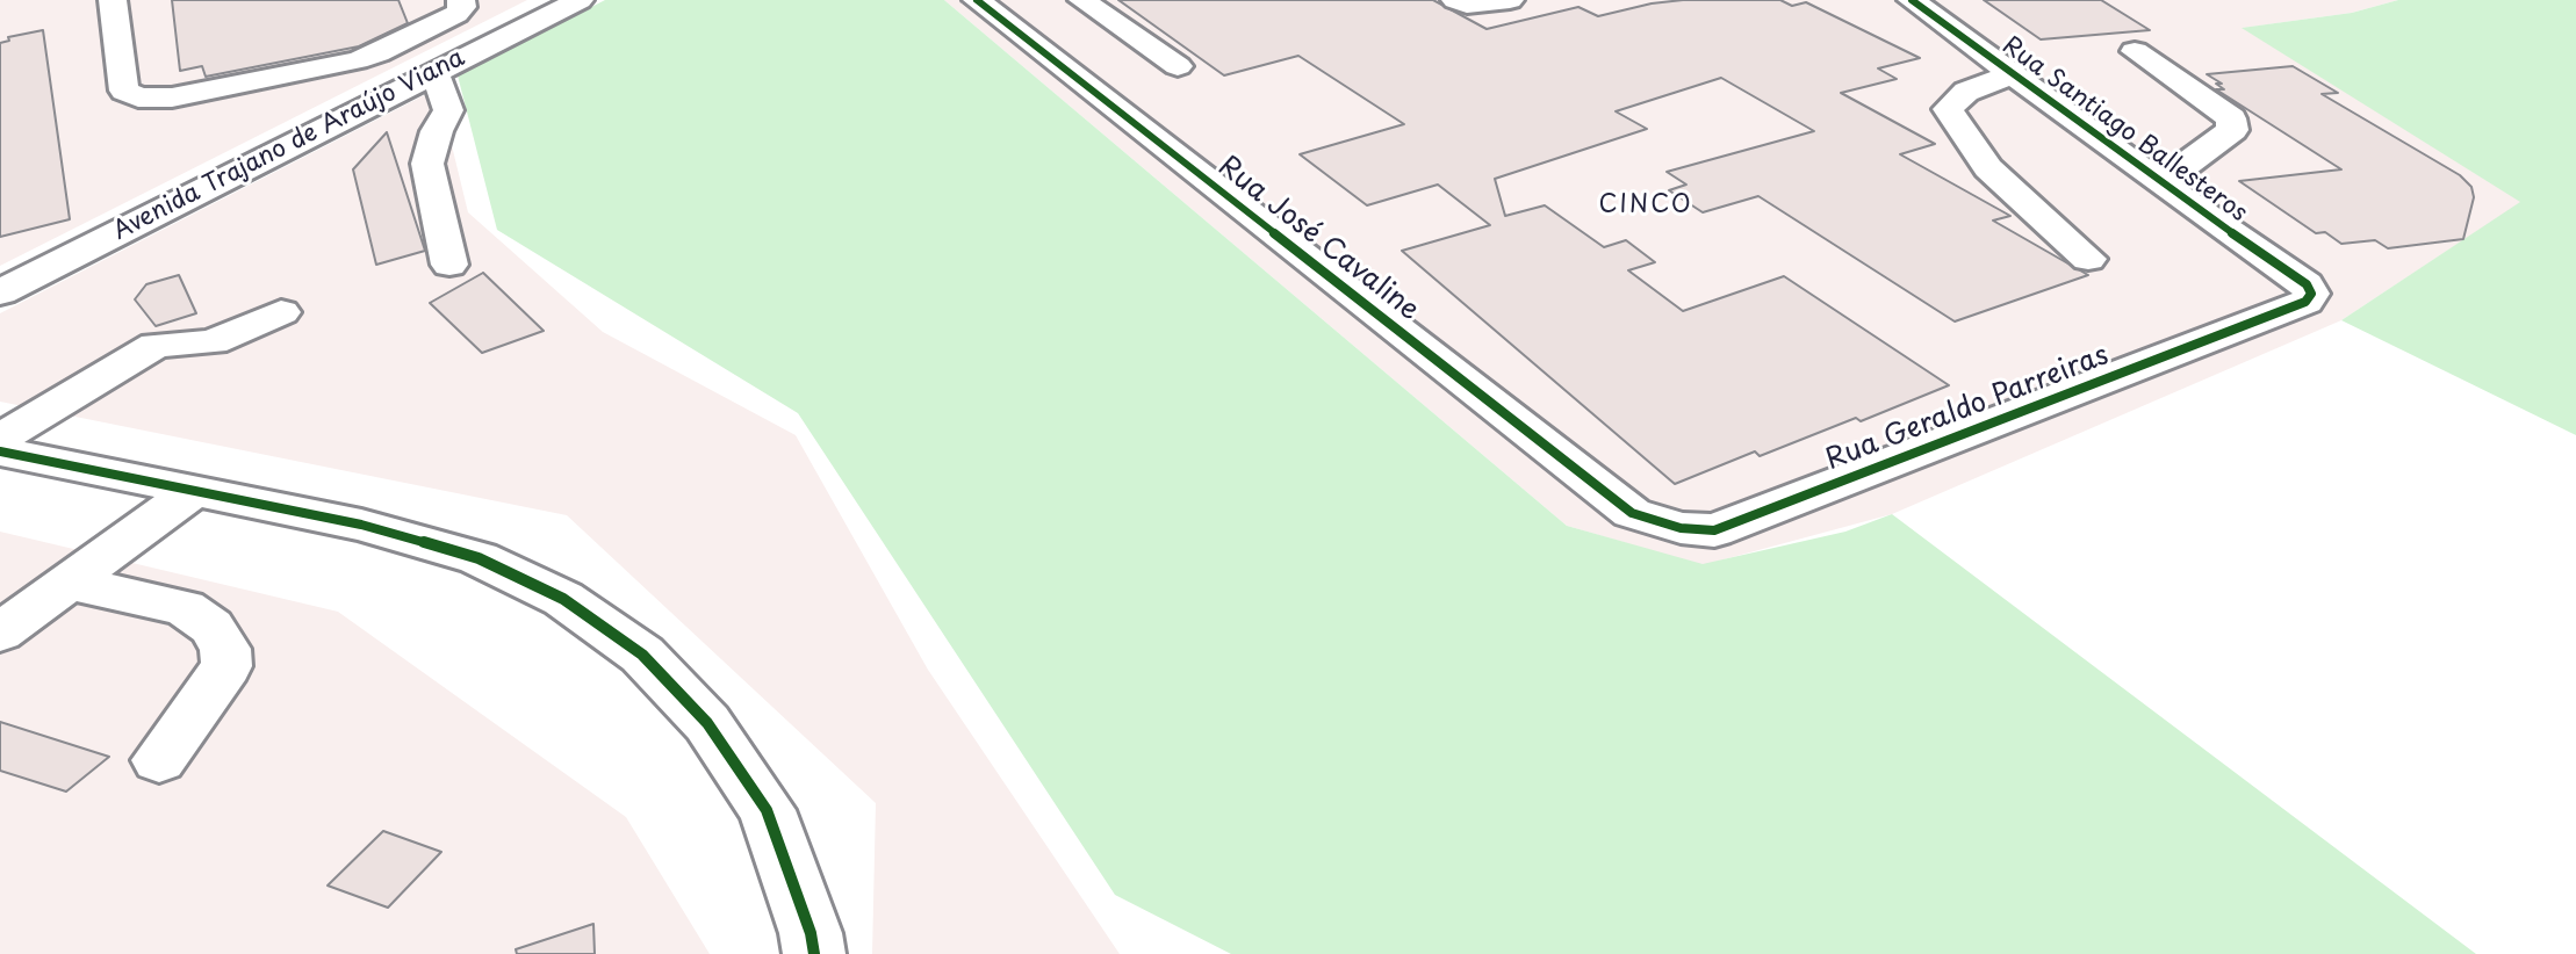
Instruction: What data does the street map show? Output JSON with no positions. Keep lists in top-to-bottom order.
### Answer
{
  "streets": {
    "street": [
      "Rua Santiago Ballesteros",
      "Avenida Trajano de Araújo Viana",
      "Rua José Cavaline",
      "Rua Geraldo Parreiras"
    ]
  },
  "crossings": [
    ["Rua Santiago Ballesteros", "Rua Geraldo Parreiras"],
    ["Rua José Cavaline", "Rua Geraldo Parreiras"]
  ],
  "districts": ["CINCO"]
}
